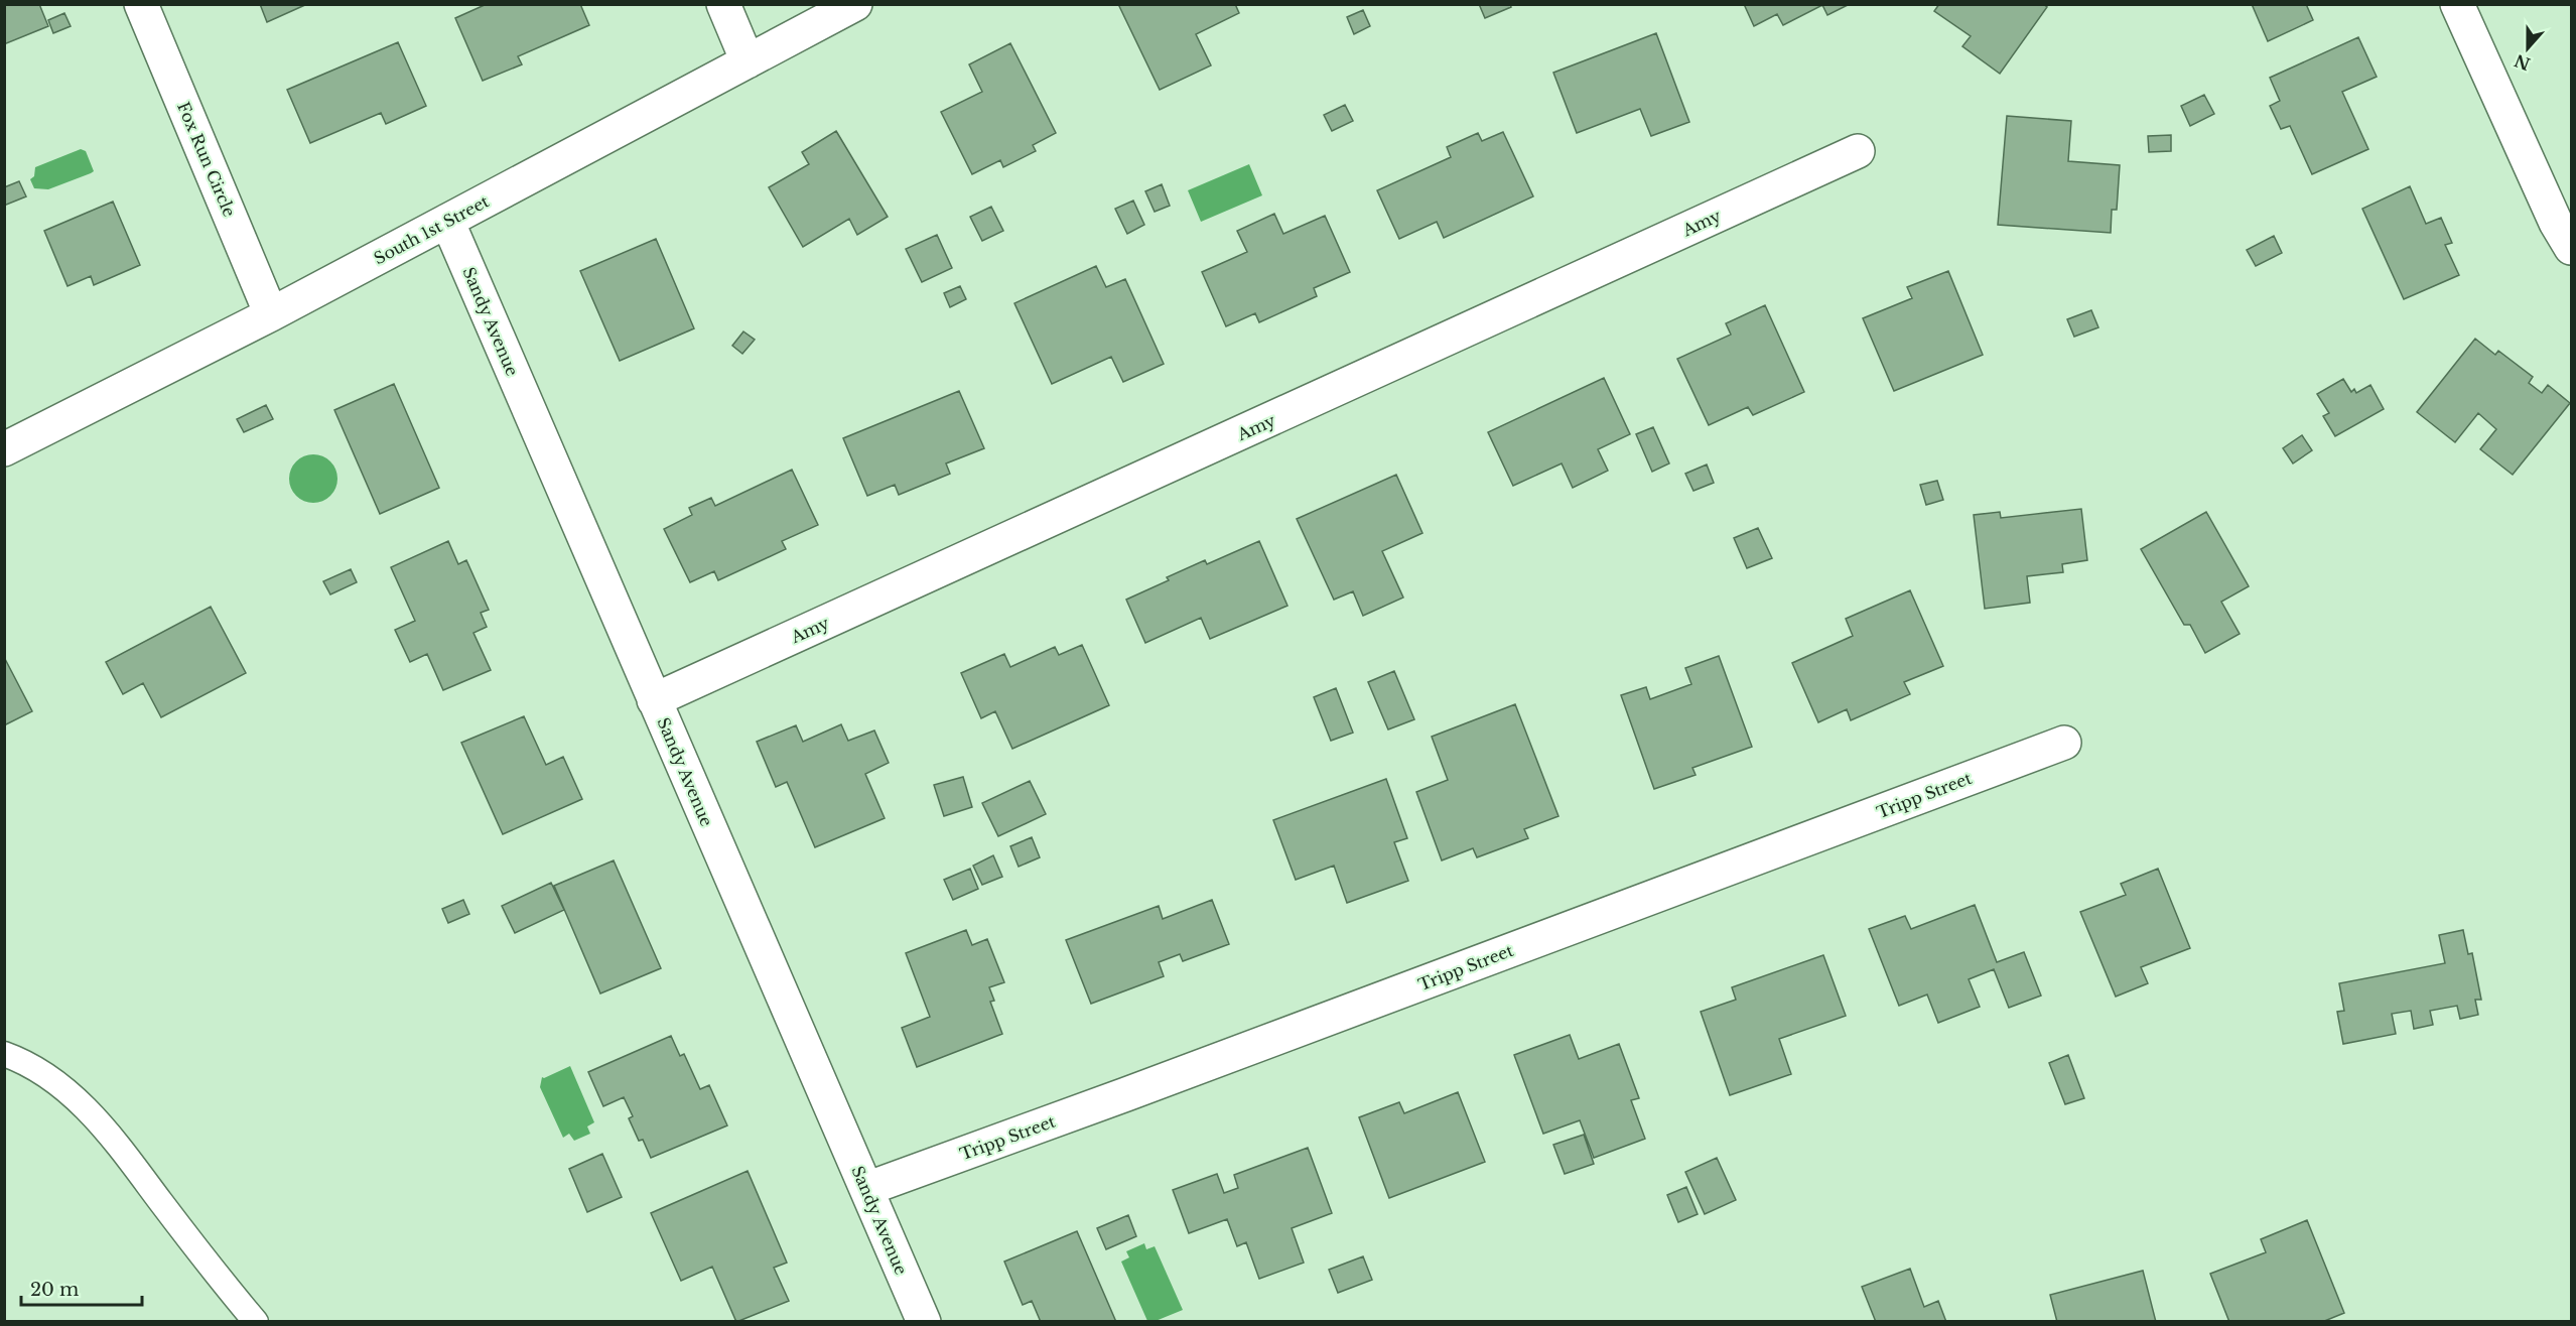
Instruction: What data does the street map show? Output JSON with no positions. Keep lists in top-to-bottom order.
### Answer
{
  "streets": {
    "street": [
      "Fox Run Circle",
      "Amy",
      "South 1st Street",
      "Sandy Avenue",
      "Tripp Street"
    ]
  },
  "crossings": [
    ["Fox Run Circle", "South 1st Street"],
    ["Amy", "Sandy Avenue"],
    ["South 1st Street", "Sandy Avenue"],
    ["Sandy Avenue", "Tripp Street"]
  ],
  "scale_bar": "20 m",
  "north": "bottom"
}
